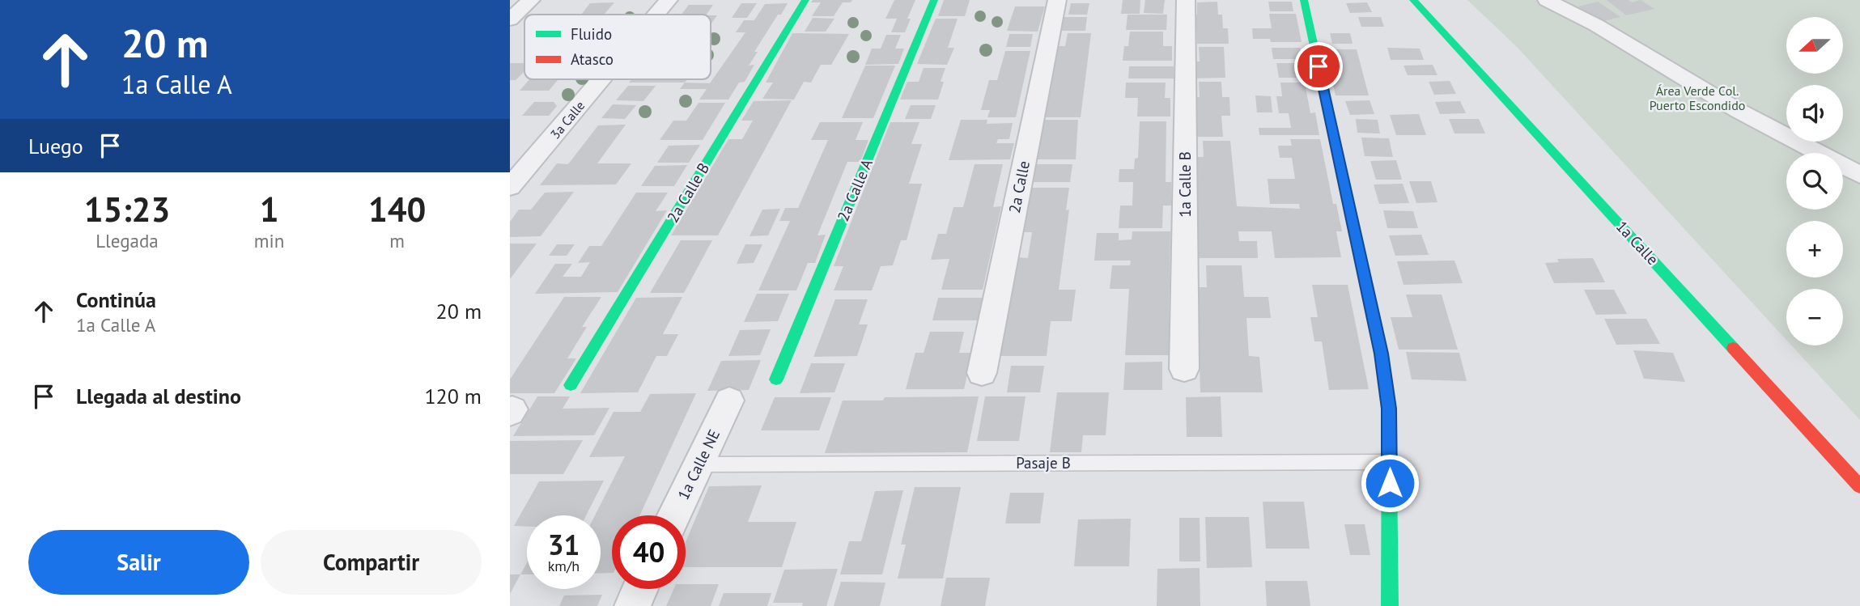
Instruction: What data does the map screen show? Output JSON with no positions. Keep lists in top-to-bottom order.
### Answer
{
  "streets": {
    "street": [
      "3a Calle",
      "1a Calle B",
      "2a Calle",
      "2a Calle A",
      "2a Calle B",
      "1a Calle",
      "1a Calle NE"
    ],
    "lane": ["Pasaje B"]
  },
  "crossings": [
    ["Pasaje B", "1a Calle NE"]
  ],
  "parks": ["Área Verde Col. Puerto Escondido"],
  "legend": ["Fluido", "Atasco"],
  "north": "left",
  "page": {
    "turn": ["20 m", "1a Calle A"],
    "map_buttons": ["+", "−"],
    "then": "Luego",
    "eta": [
      "15:23",
      "Llegada",
      "1",
      "min",
      "140",
      "m"
    ],
    "list": [
      {
        "name": "Continúa",
        "note": "1a Calle A",
        "value": "20 m"
      },
      {
        "name": "Llegada al destino",
        "value": "120 m"
      }
    ],
    "speed": "31 km/h",
    "limit": "40",
    "buttons": ["Salir", "Compartir"]
  }
}
